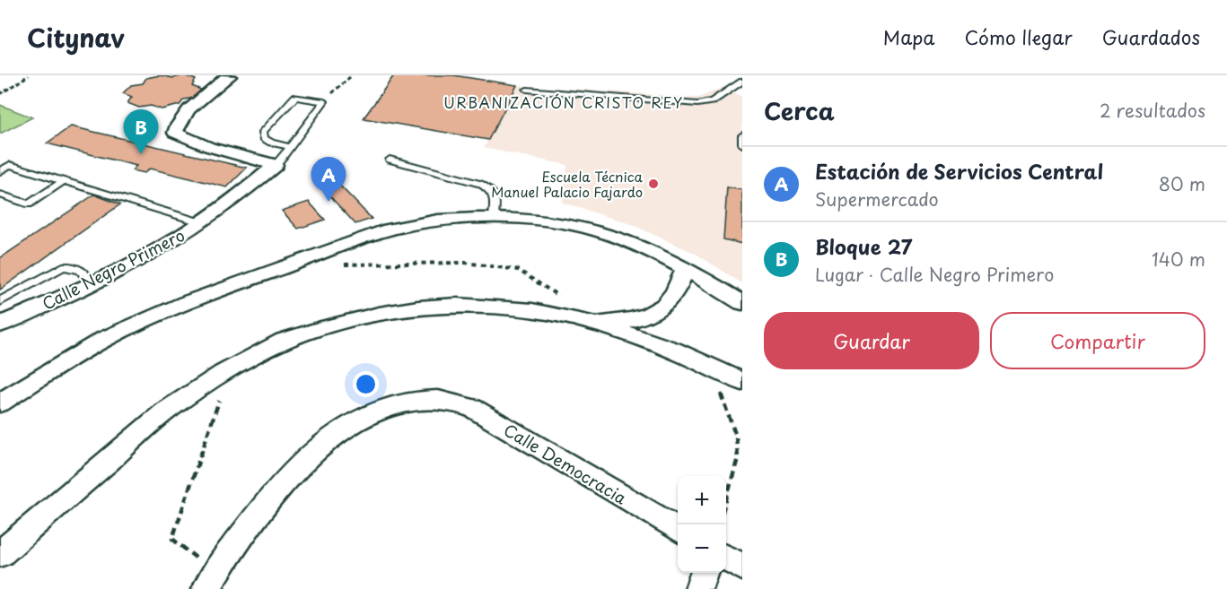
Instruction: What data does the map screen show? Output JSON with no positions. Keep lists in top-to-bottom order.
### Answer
{
  "streets": {
    "street": ["Calle Negro Primero", "Calle Democracia"]
  },
  "districts": ["URBANIZACIÓN CRISTO REY"],
  "places": ["Escuela Técnica Manuel Palacio Fajardo"],
  "page": {
    "header": "Citynav",
    "nav": ["Mapa", "Cómo llegar", "Guardados"],
    "heading": ["Cerca", "2 resultados"],
    "pins": ["B", "A"],
    "list": [
      {
        "mark": "A",
        "name": "Estación de Servicios Central",
        "note": "Supermercado",
        "value": "80 m"
      },
      {
        "mark": "B",
        "name": "Bloque 27",
        "note": "Lugar · Calle Negro Primero",
        "value": "140 m"
      }
    ],
    "buttons": ["Guardar", "Compartir"],
    "map_buttons": ["+", "−"]
  }
}
